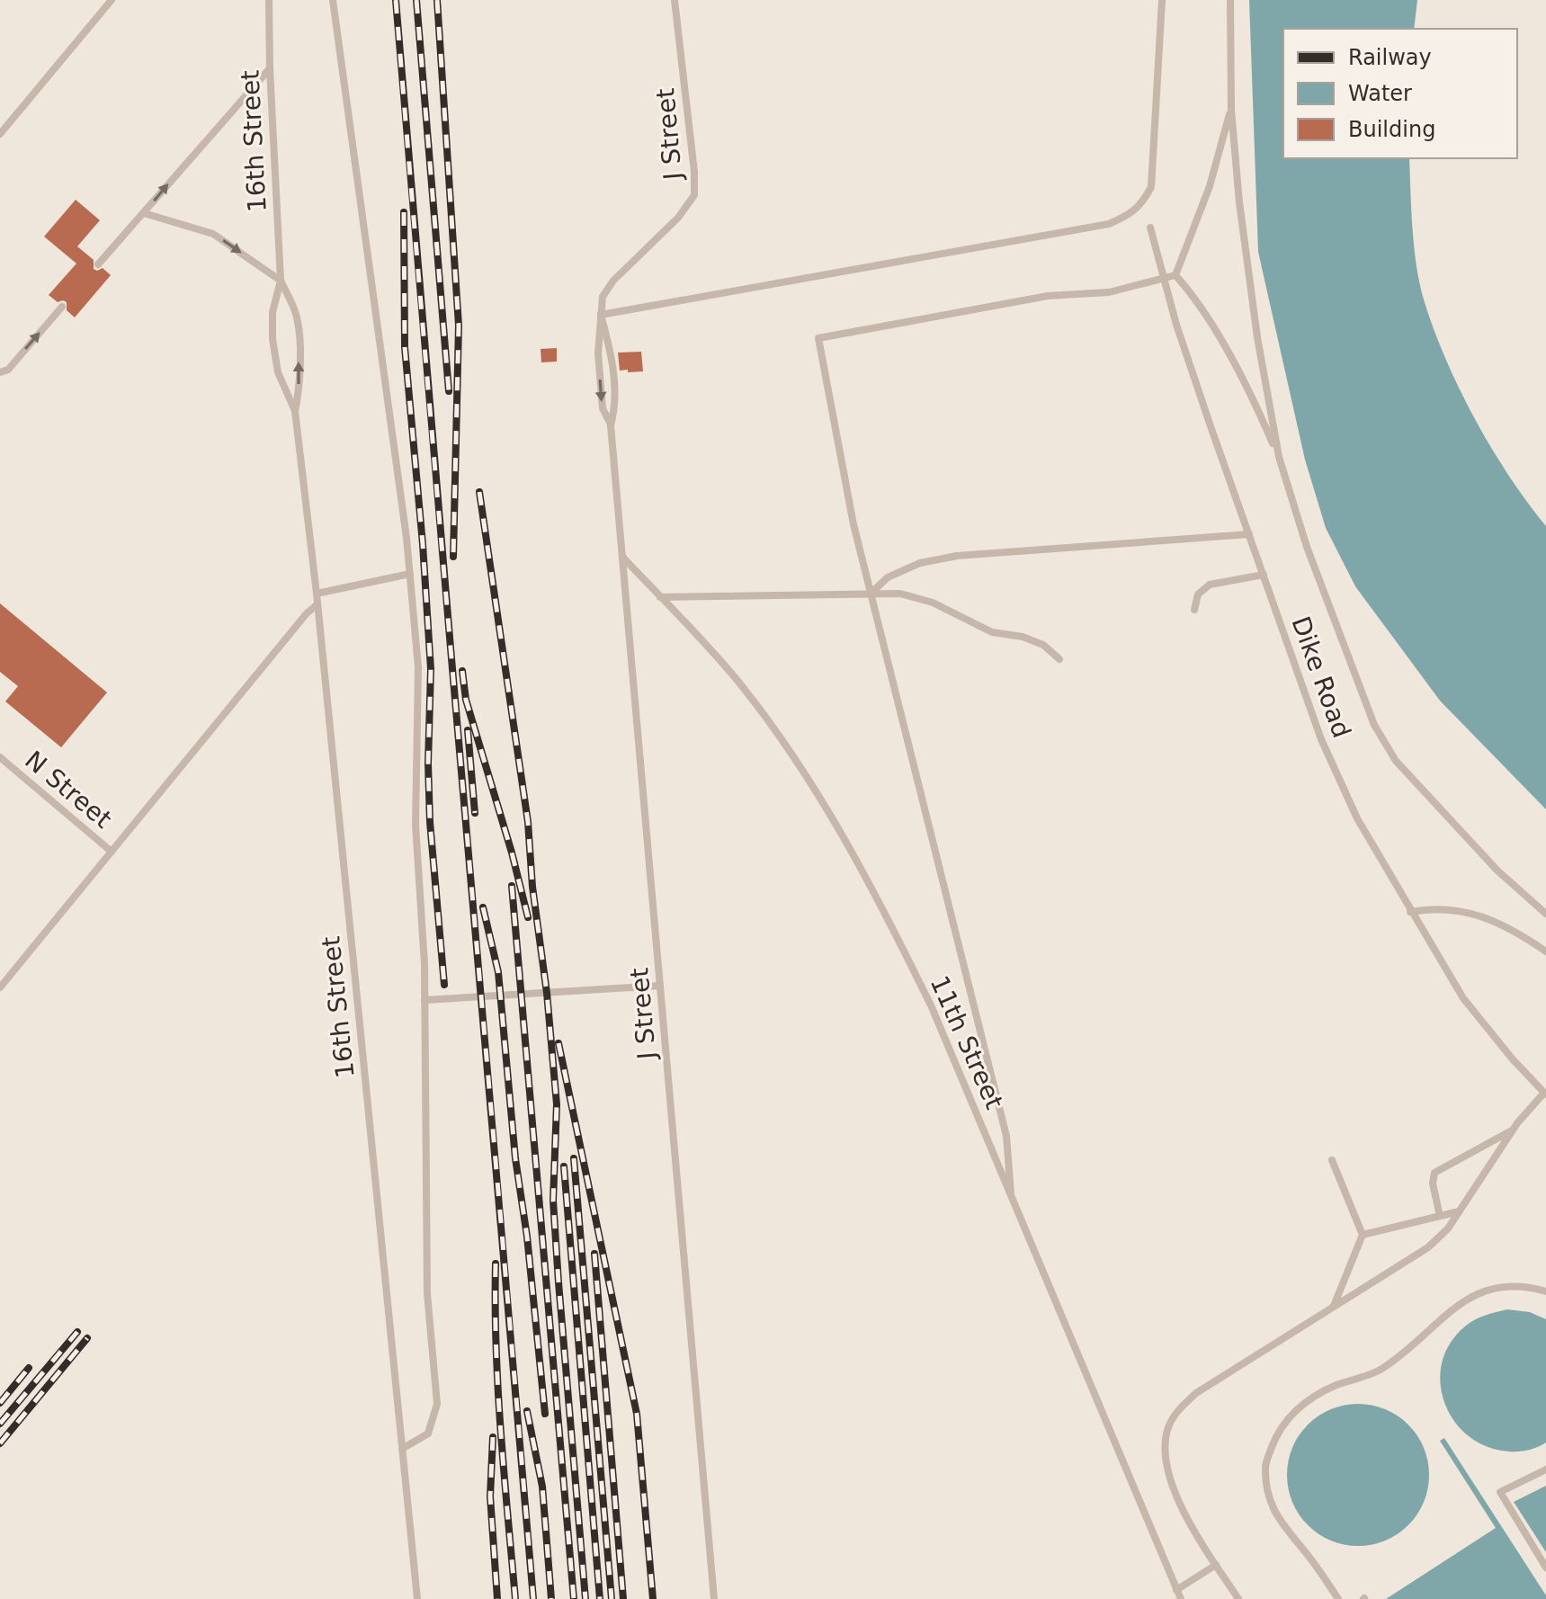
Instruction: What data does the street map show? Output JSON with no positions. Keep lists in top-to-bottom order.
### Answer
{
  "streets": {
    "lane": [
      "J Street",
      "16th Street",
      "Dike Road",
      "N Street",
      "11th Street"
    ]
  },
  "crossings": [
    ["J Street", "11th Street"]
  ],
  "legend": ["Railway", "Water", "Building"]
}
